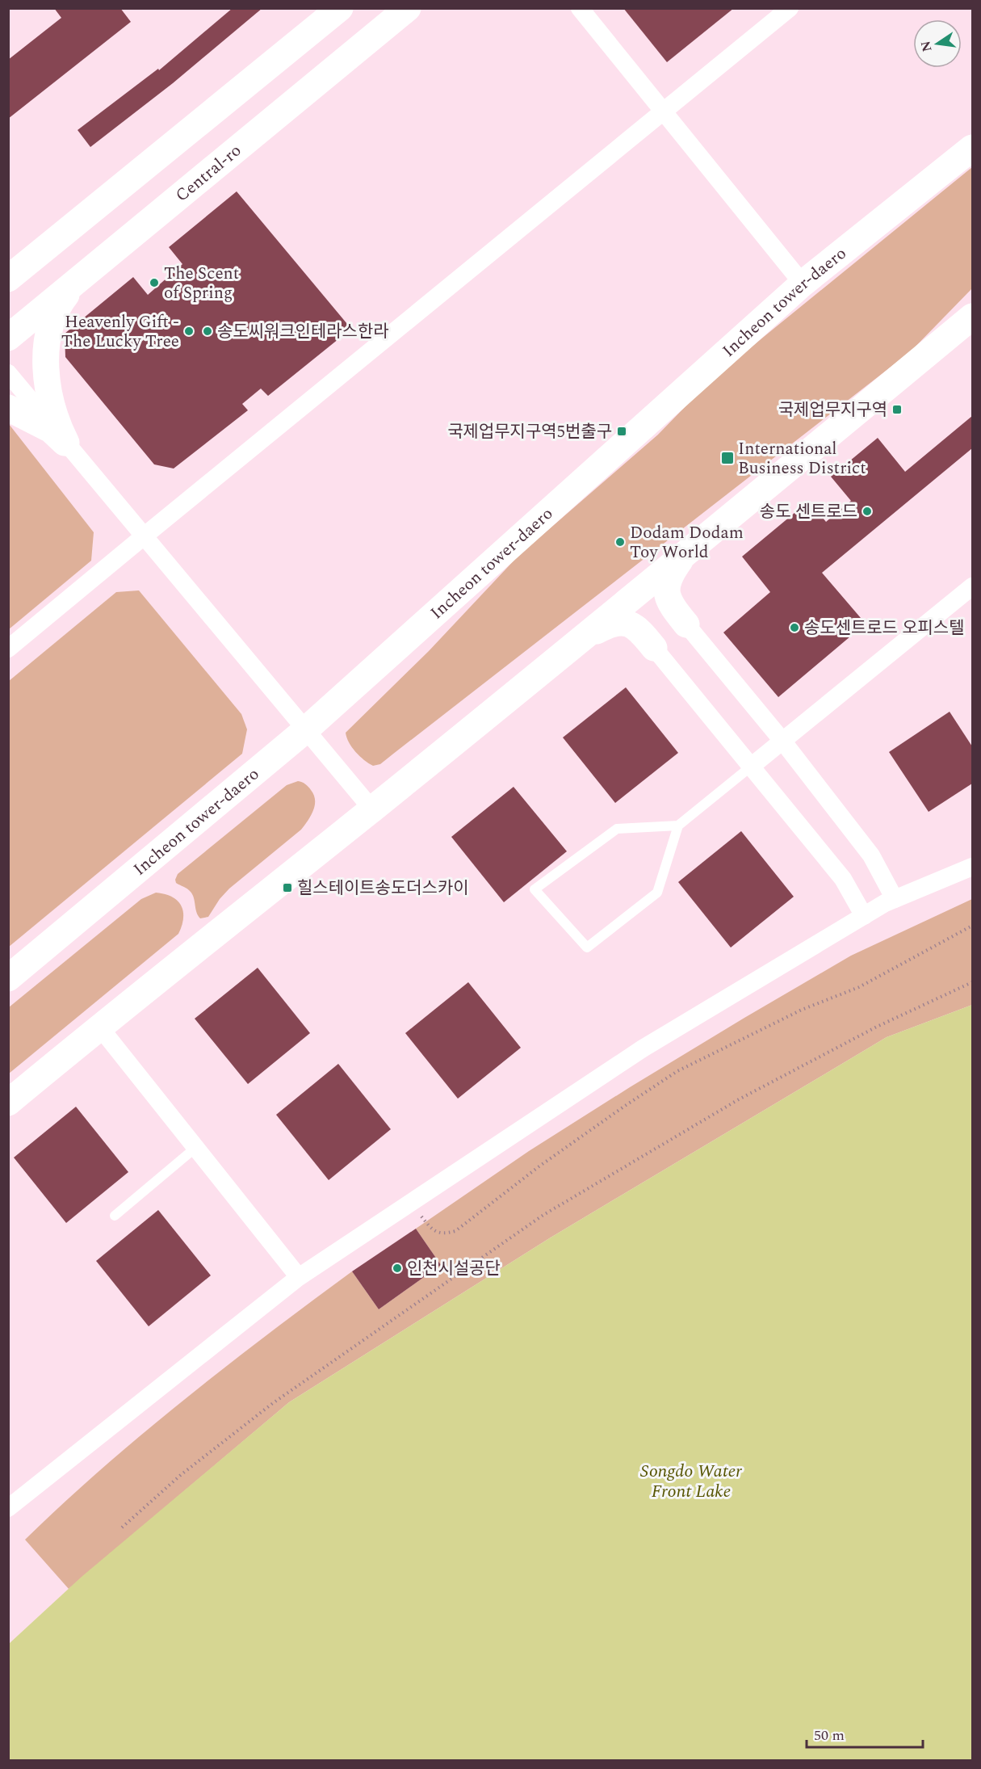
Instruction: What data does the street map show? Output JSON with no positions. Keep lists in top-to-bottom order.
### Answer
{
  "streets": {
    "main road": ["Central-ro", "Incheon tower-daero"]
  },
  "water": ["Songdo Water Front Lake"],
  "places": {
    "other": [
      "The Scent of Spring",
      "Heavenly Gift - The Lucky Tree",
      "송도씨워크인테라스한라",
      "송도 센트로드",
      "Dodam Dodam Toy World",
      "송도센트로드 오피스텔",
      "인천시설공단"
    ],
    "transit": [
      "국제업무지구역",
      "국제업무지구역5번출구",
      "International Business District",
      "힐스테이트송도더스카이"
    ]
  },
  "scale_bar": "50 m",
  "north": "left"
}
